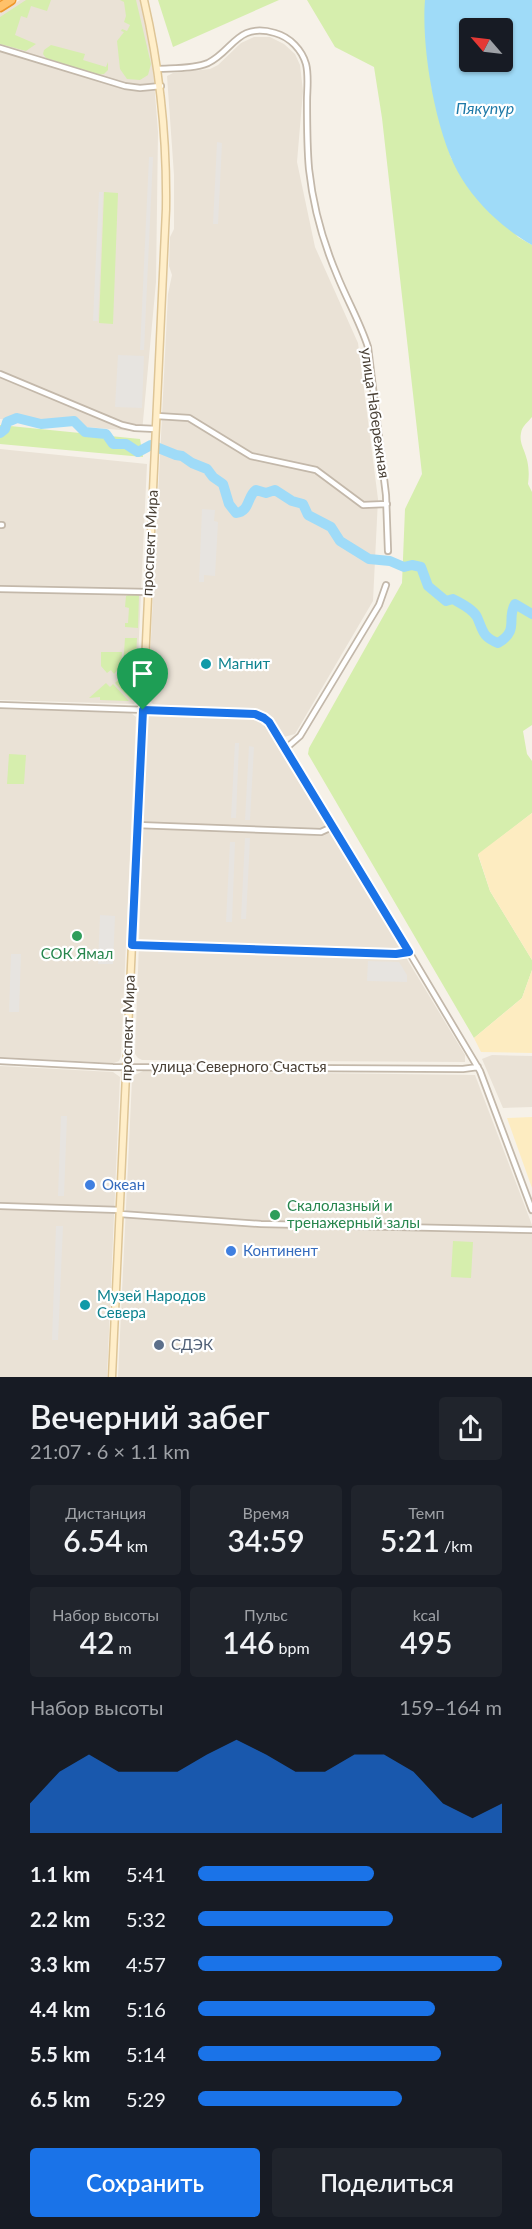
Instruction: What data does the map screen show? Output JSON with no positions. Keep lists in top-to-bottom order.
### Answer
{
  "streets": {
    "main road": ["проспект Мира"],
    "street": ["улица Набережная", "улица Северного Счастья"]
  },
  "crossings": [
    ["проспект Мира", "улица Северного Счастья"]
  ],
  "water": ["Пякупур"],
  "places": [
    "Магнит",
    "СОК Ямал",
    "Океан",
    "Скалолазный и тренажерный залы",
    "Континент",
    "Музей Народов Севера",
    "СДЭК"
  ],
  "north": "top left",
  "page": {
    "heading": ["Вечерний забег", "21:07 · 6 × 1.1 km"],
    "stats": [
      ["Дистанция", "6.54 km"],
      ["Время", "34:59"],
      ["Темп", "5:21 /km"],
      ["Набор высоты", "42 m"],
      ["Пульс", "146 bpm"],
      ["kcal", "495"]
    ],
    "chart": ["Набор высоты", "159–164 m"],
    "list": [
      {
        "name": "1.1 km",
        "note": "5:41"
      },
      {
        "name": "2.2 km",
        "note": "5:32"
      },
      {
        "name": "3.3 km",
        "note": "4:57"
      },
      {
        "name": "4.4 km",
        "note": "5:16"
      },
      {
        "name": "5.5 km",
        "note": "5:14"
      },
      {
        "name": "6.5 km",
        "note": "5:29"
      }
    ],
    "buttons": ["Сохранить", "Поделиться"]
  }
}
